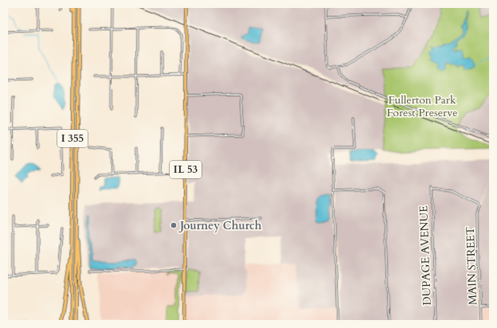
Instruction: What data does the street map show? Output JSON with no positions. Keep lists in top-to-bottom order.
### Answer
{
  "streets": {
    "highway": ["I 355"],
    "main road": ["IL 53"],
    "street": ["DUPAGE AVENUE", "MAIN STREET"]
  },
  "crossings": [
    ["DUPAGE AVENUE", "MAIN STREET"]
  ],
  "parks": ["Fullerton Park Forest Preserve"],
  "places": ["Journey Church"]
}
